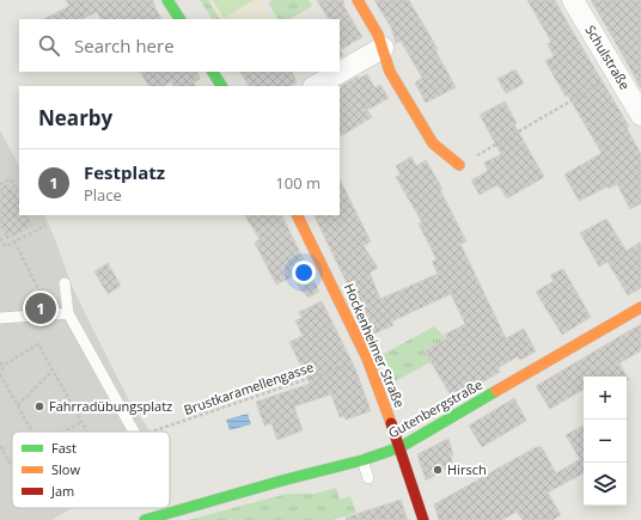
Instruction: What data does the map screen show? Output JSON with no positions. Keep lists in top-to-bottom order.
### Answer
{
  "streets": {
    "street": ["Schulstraße", "Hockenheimer Straße", "Gutenbergstraße"],
    "path": ["Brustkaramellengasse"]
  },
  "crossings": [
    ["Hockenheimer Straße", "Brustkaramellengasse"],
    ["Hockenheimer Straße", "Gutenbergstraße"]
  ],
  "places": ["Fahrradübungsplatz", "Hirsch"],
  "legend": ["Fast", "Slow", "Jam"],
  "page": {
    "search": "Search here",
    "heading": "Nearby",
    "list": [
      {
        "mark": "1",
        "name": "Festplatz",
        "note": "Place",
        "value": "100 m"
      }
    ],
    "pins": "1",
    "map_buttons": ["+", "−"]
  }
}
